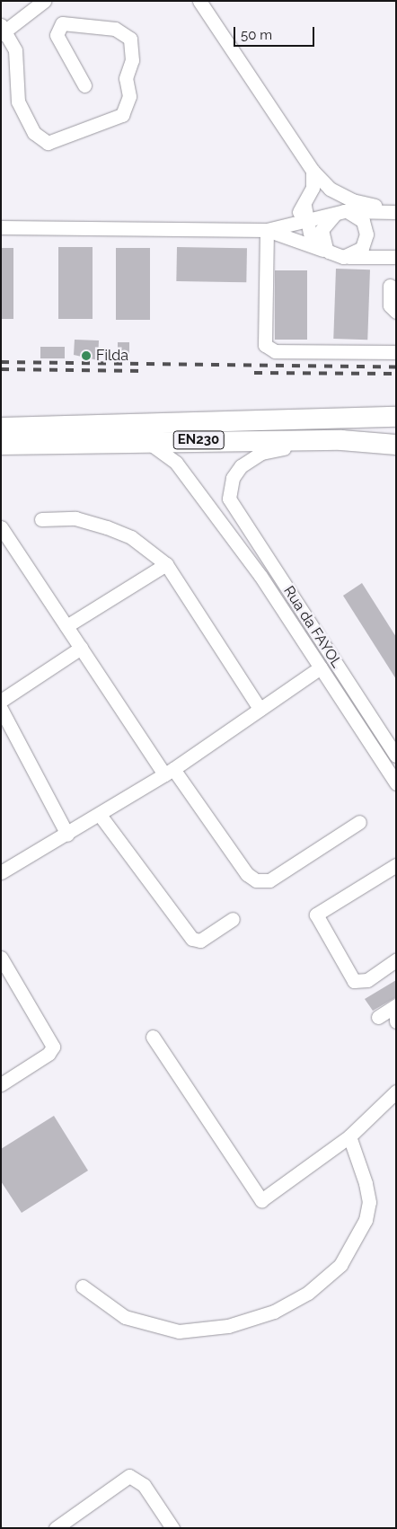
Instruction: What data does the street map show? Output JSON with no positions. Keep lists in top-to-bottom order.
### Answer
{
  "streets": {
    "highway": ["EN230"],
    "street": ["Rua da FAYOL"]
  },
  "crossings": [
    ["EN230", "Rua da FAYOL"]
  ],
  "places": ["Filda"],
  "scale_bar": "50 m"
}
